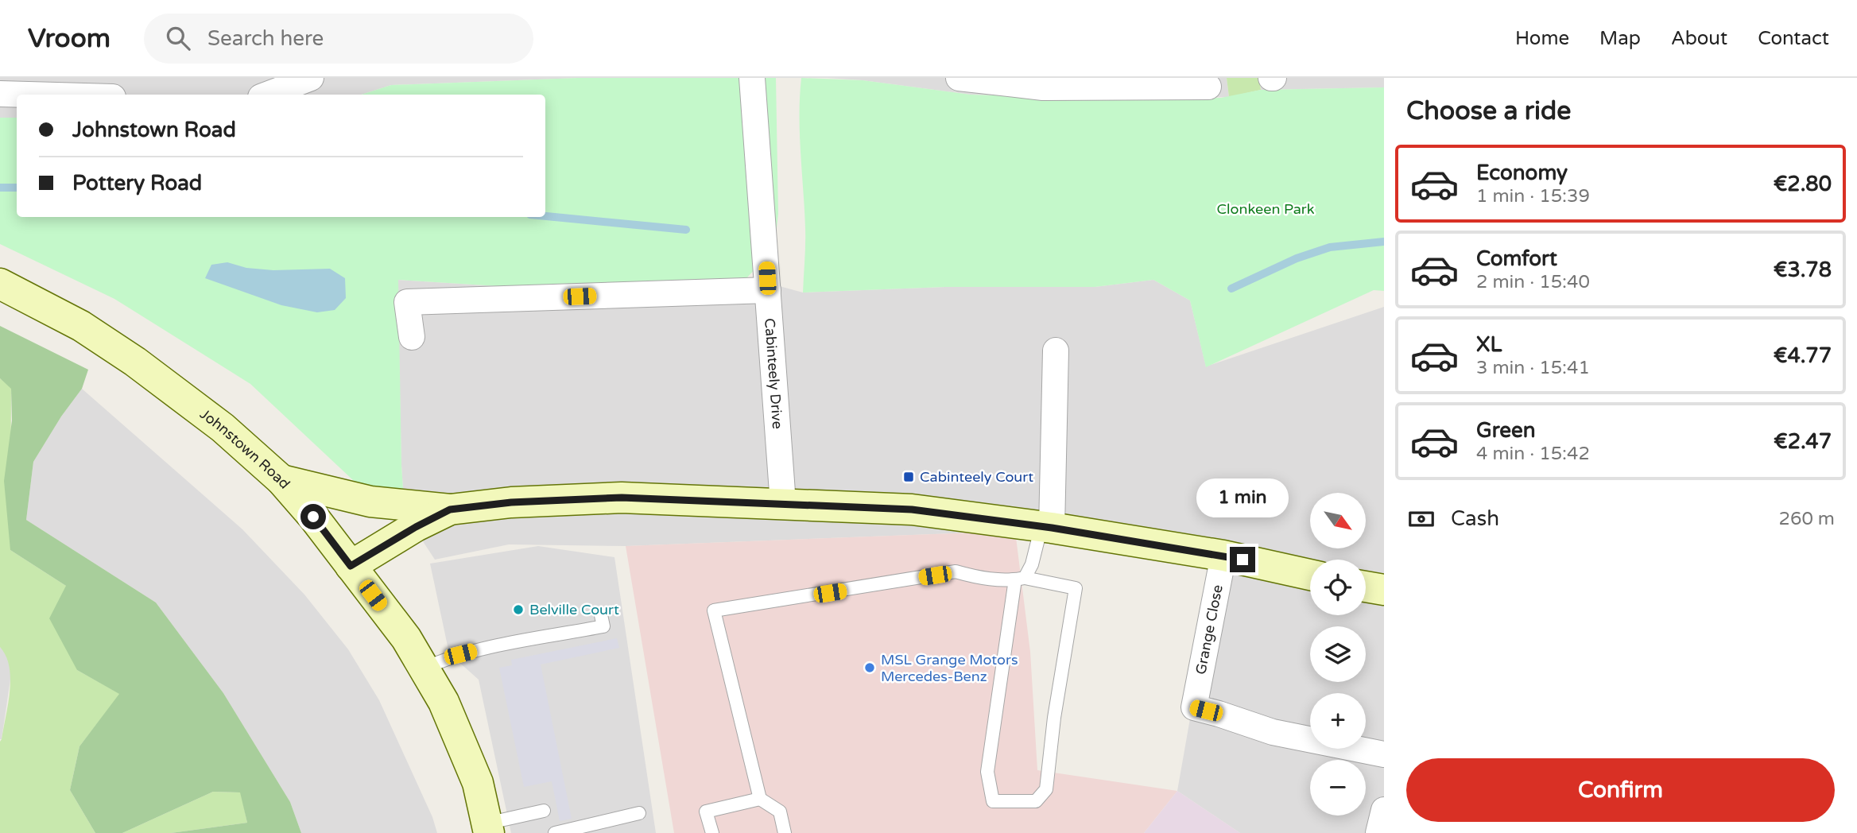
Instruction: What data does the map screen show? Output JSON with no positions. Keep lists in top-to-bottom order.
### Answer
{
  "streets": {
    "street": ["Cabinteely Drive", "Johnstown Road", "Grange Close"]
  },
  "parks": ["Clonkeen Park"],
  "places": {
    "transit": ["Cabinteely Court"],
    "other": ["Belville Court", "MSL Grange Motors Mercedes-Benz"]
  },
  "north": "bottom right",
  "page": {
    "header": "Vroom",
    "search": "Search here",
    "nav": [
      "Home",
      "Map",
      "About",
      "Contact"
    ],
    "heading": "Choose a ride",
    "banner": ["Johnstown Road", "Pottery Road"],
    "list": [
      {
        "name": "Economy",
        "note": "1 min · 15:39",
        "value": "€2.80"
      },
      {
        "name": "Comfort",
        "note": "2 min · 15:40",
        "value": "€3.78"
      },
      {
        "name": "XL",
        "note": "3 min · 15:41",
        "value": "€4.77"
      },
      {
        "name": "Green",
        "note": "4 min · 15:42",
        "value": "€2.47"
      }
    ],
    "bubble": "1 min",
    "pay": ["Cash", "260 m"],
    "map_buttons": ["+", "−"],
    "buttons": "Confirm"
  }
}
